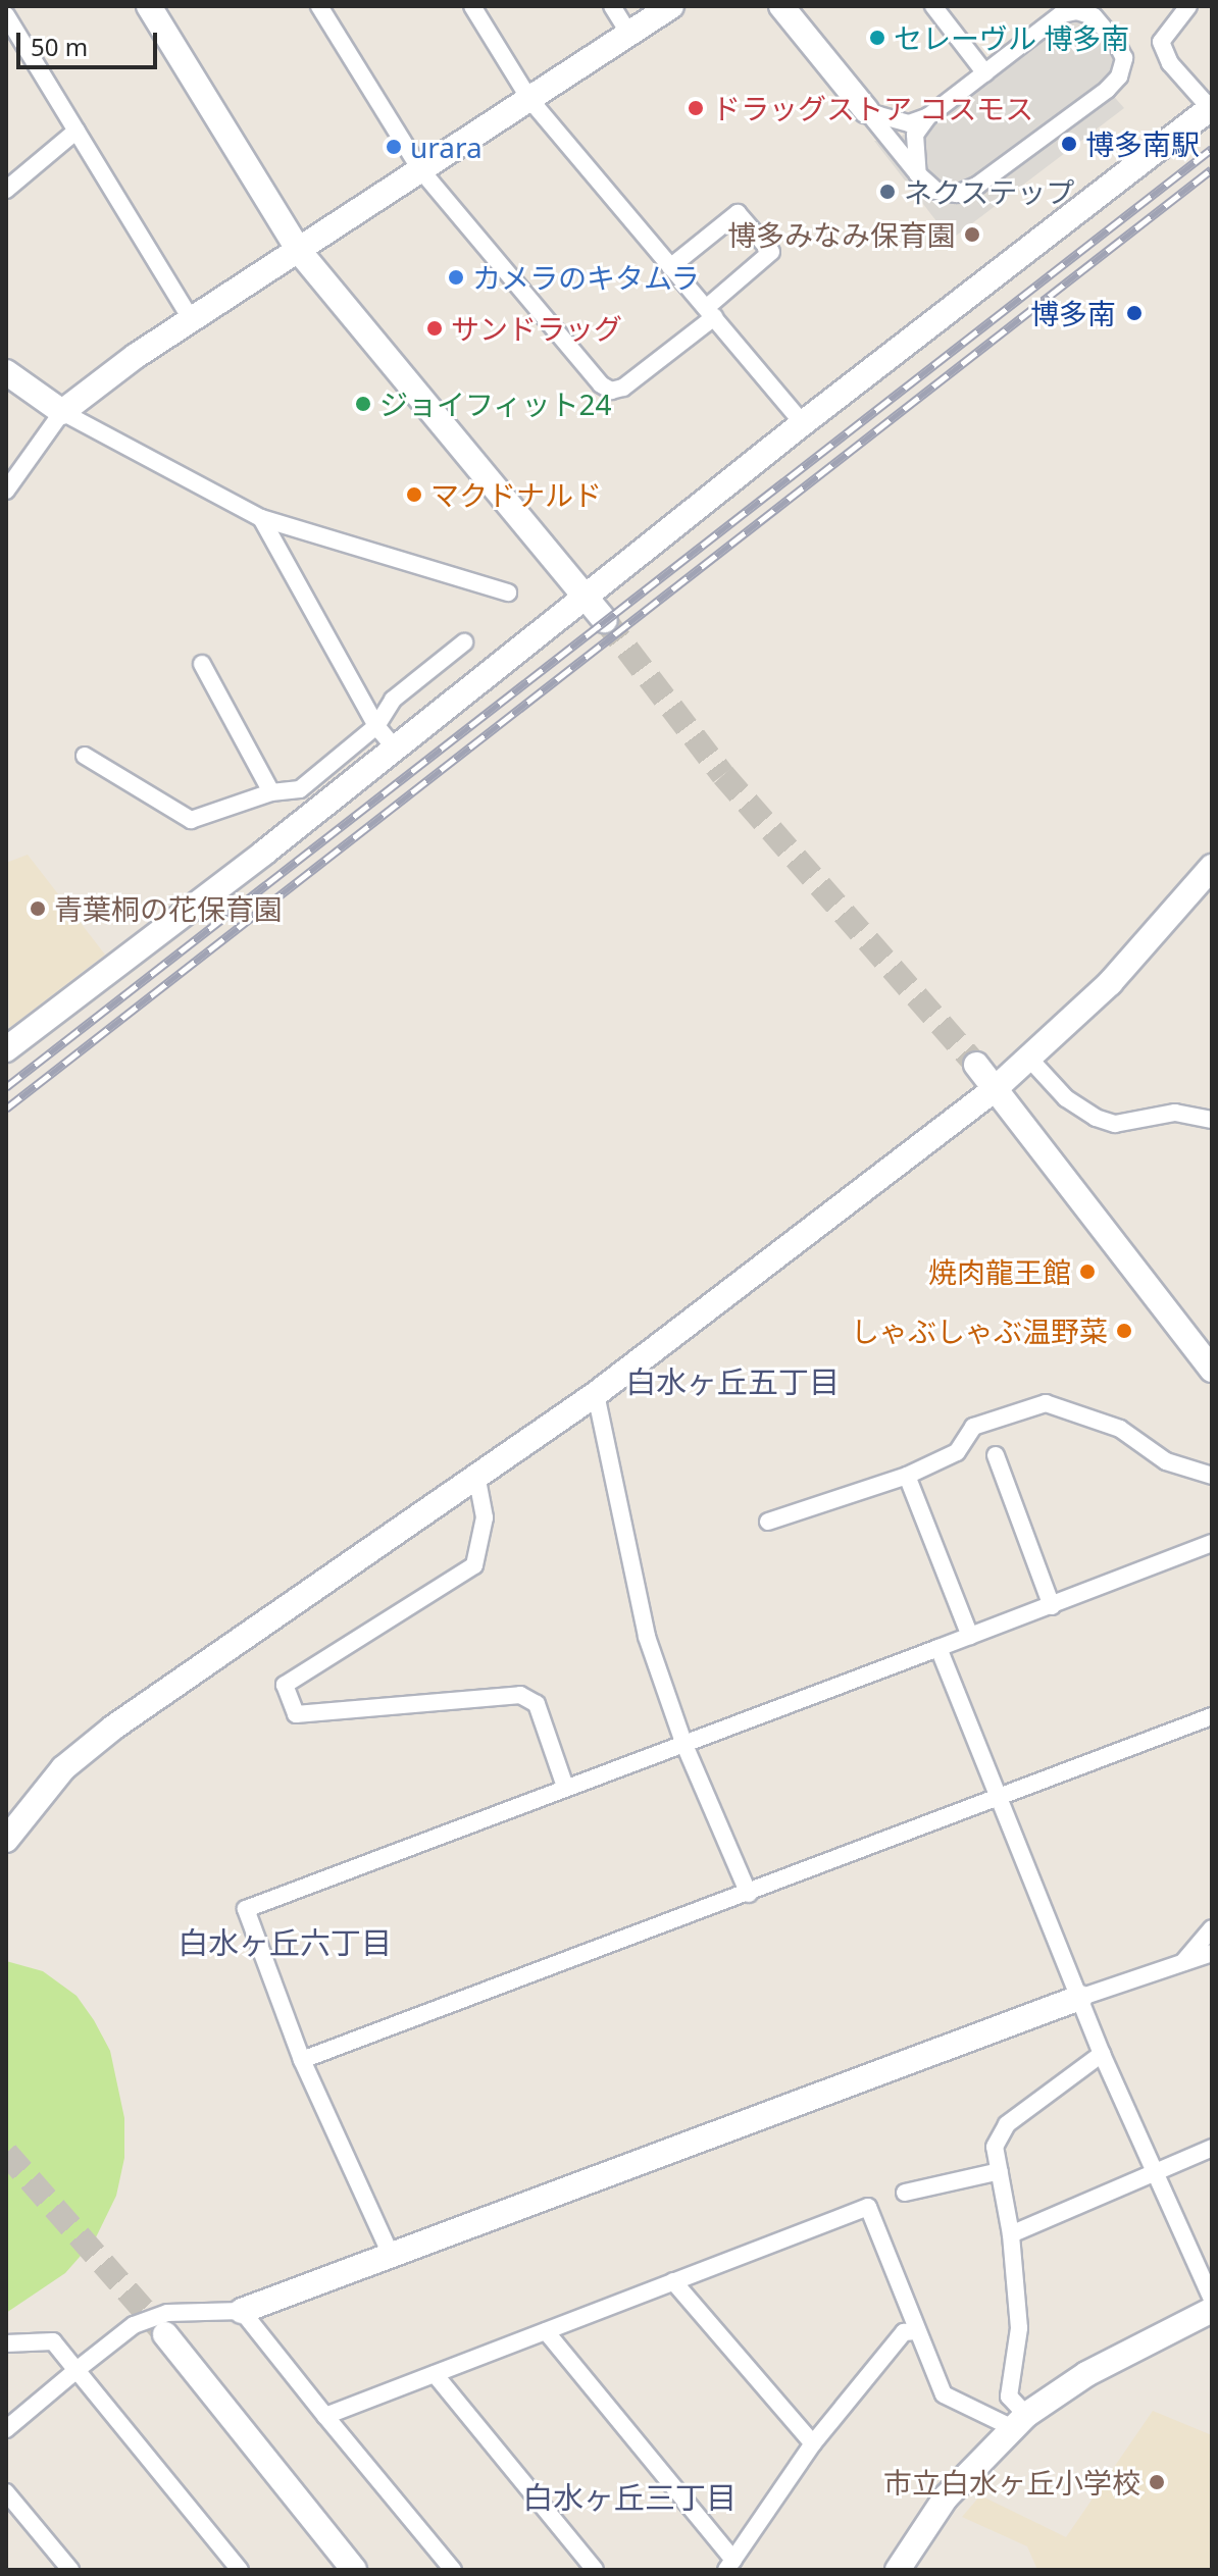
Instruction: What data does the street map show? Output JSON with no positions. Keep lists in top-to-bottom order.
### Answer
{
  "districts": ["白水ヶ丘五丁目", "白水ヶ丘六丁目", "白水ヶ丘三丁目"],
  "places": [
    "セレーヴル 博多南",
    "ドラッグストア コスモス",
    "博多南駅",
    "urara",
    "ネクステップ",
    "博多みなみ保育園",
    "カメラのキタムラ",
    "博多南",
    "サンドラッグ",
    "ジョイフィット24",
    "マクドナルド",
    "青葉桐の花保育園",
    "焼肉龍王館",
    "しゃぶしゃぶ温野菜",
    "市立白水ヶ丘小学校"
  ],
  "scale_bar": "50 m"
}
